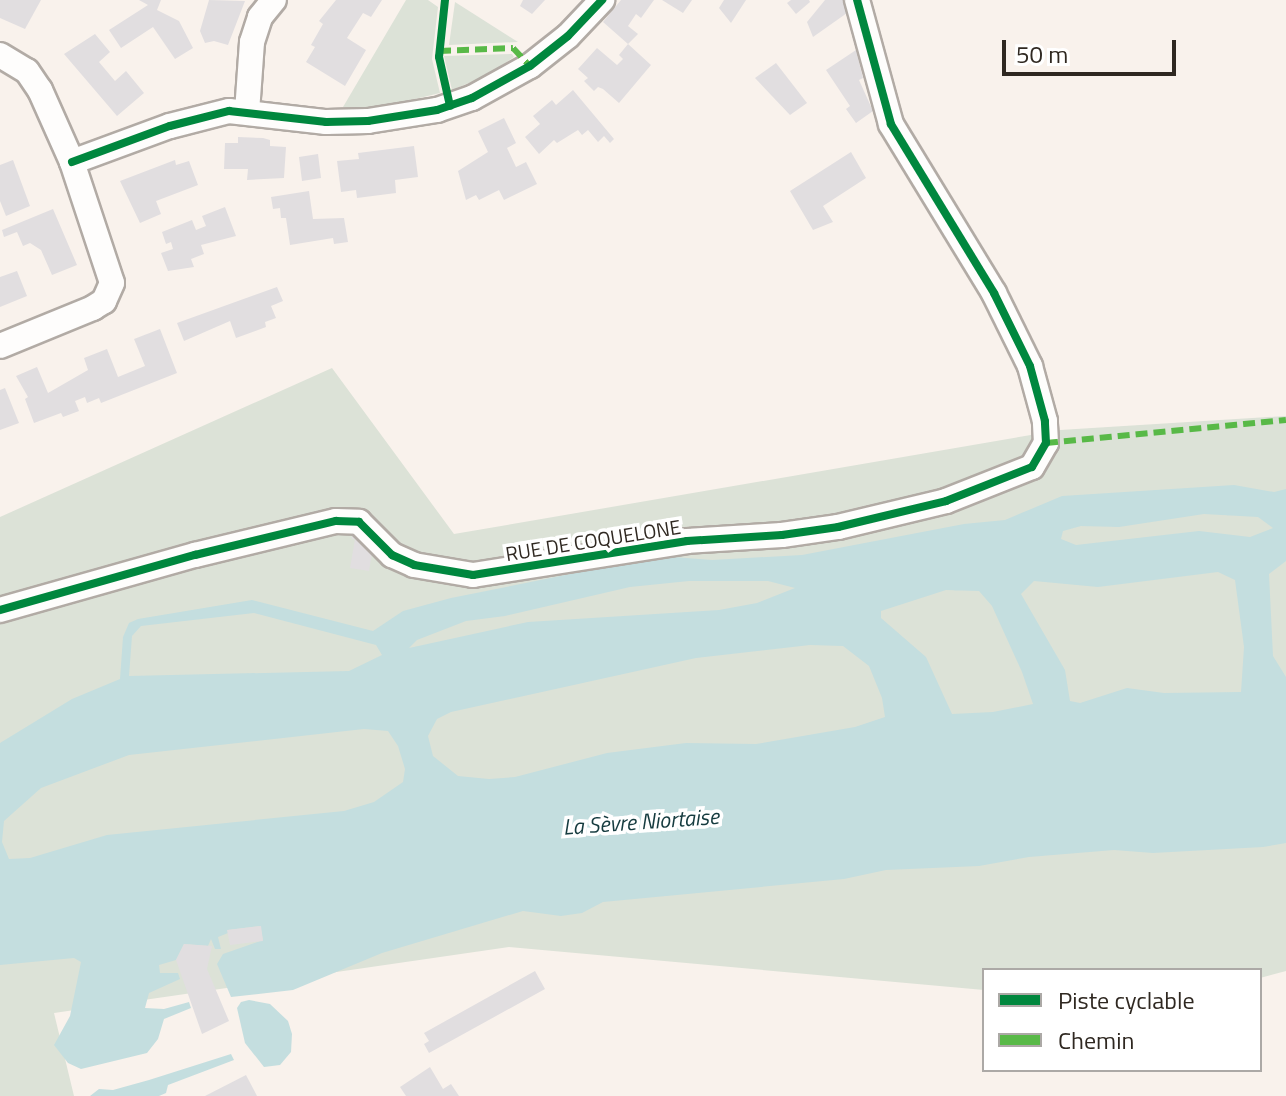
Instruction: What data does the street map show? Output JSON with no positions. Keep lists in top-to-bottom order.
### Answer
{
  "streets": {
    "street": ["RUE DE COQUELONE"]
  },
  "water": ["La Sèvre Niortaise"],
  "legend": ["Piste cyclable", "Chemin"],
  "scale_bar": "50 m"
}
